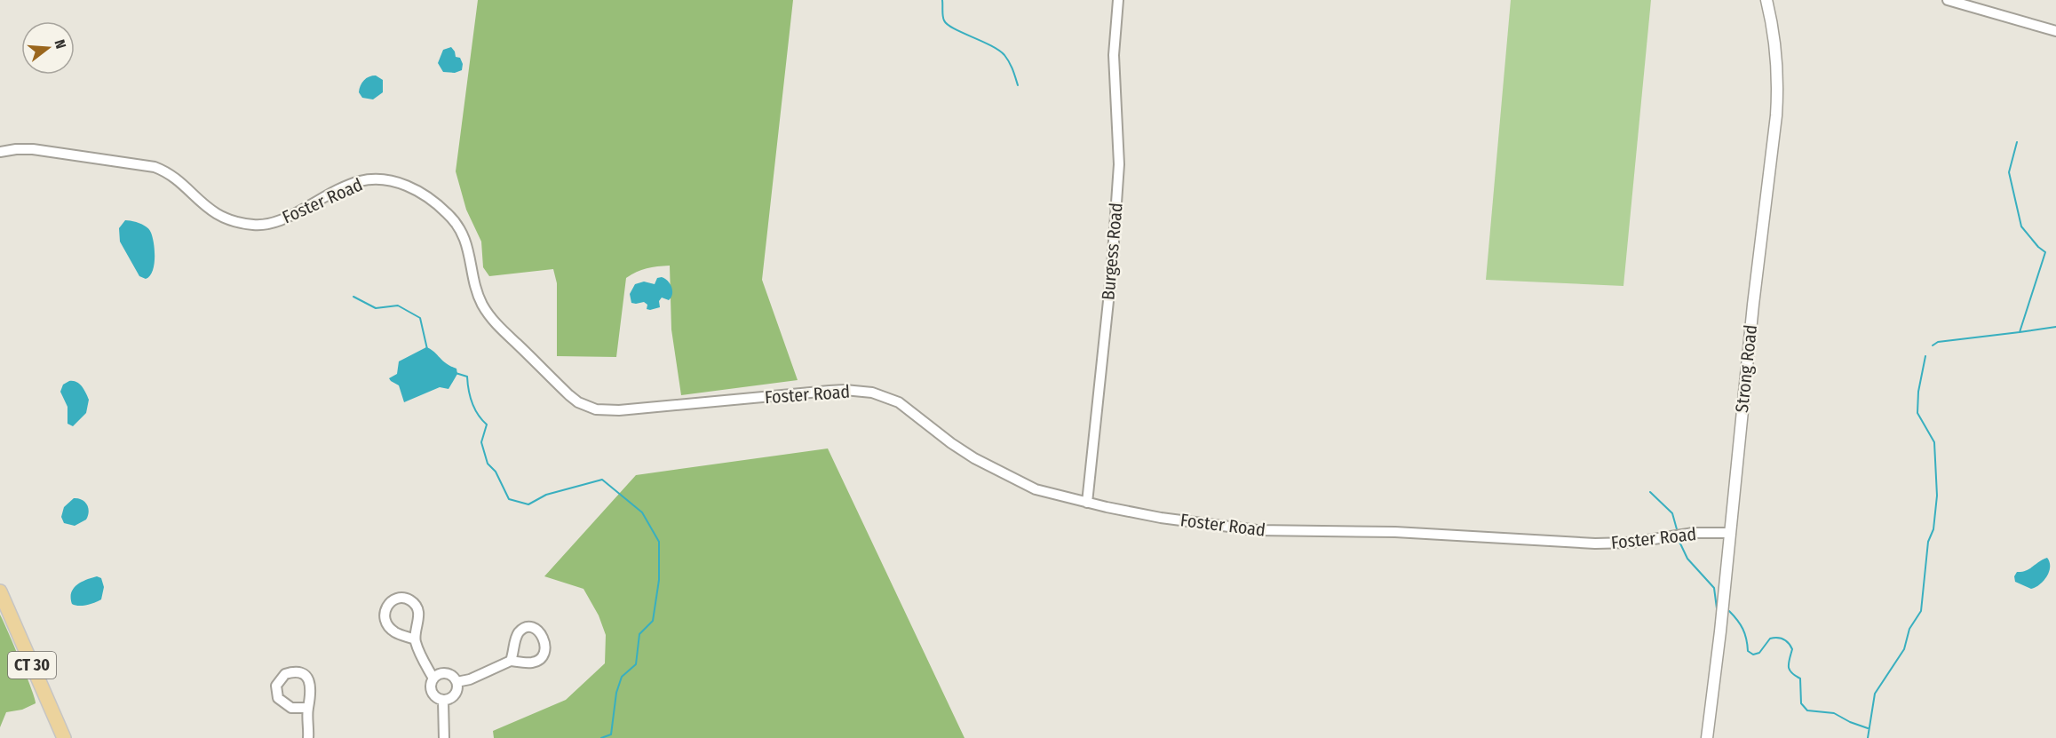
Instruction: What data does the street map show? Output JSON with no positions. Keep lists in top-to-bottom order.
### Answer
{
  "streets": {
    "main road": ["CT 30"],
    "street": ["Foster Road", "Burgess Road", "Strong Road"]
  },
  "crossings": [
    ["Foster Road", "Burgess Road"],
    ["Foster Road", "Strong Road"]
  ],
  "north": "right"
}
